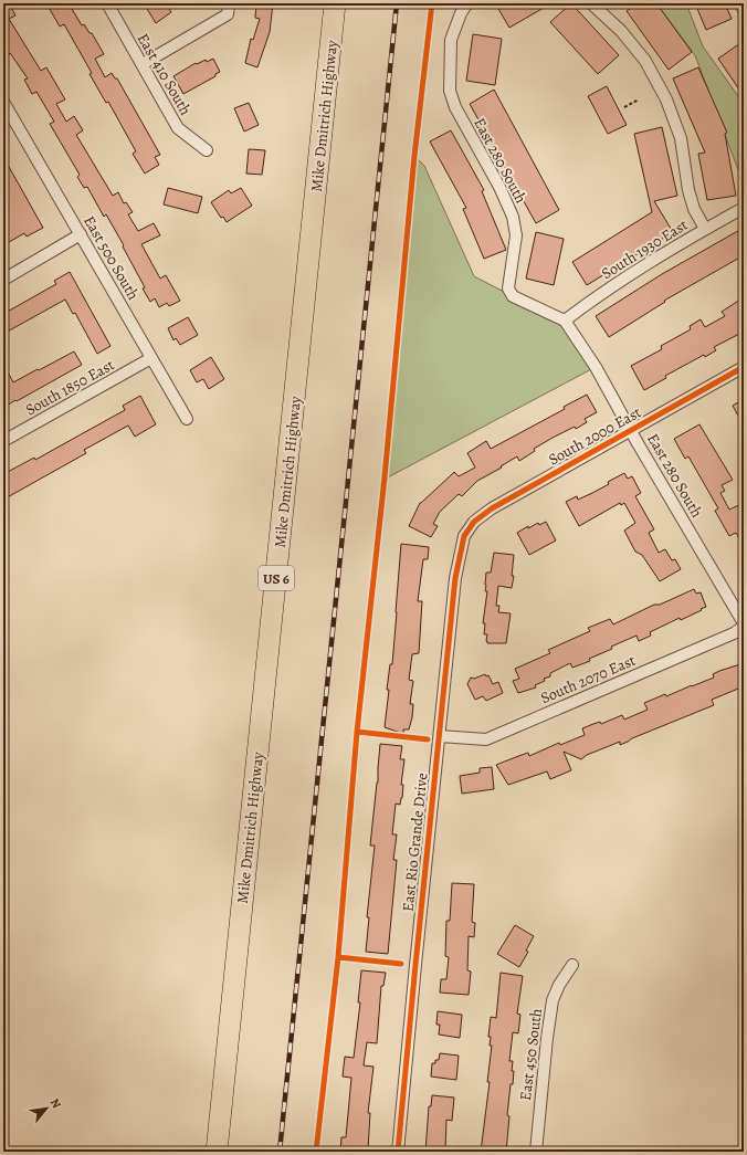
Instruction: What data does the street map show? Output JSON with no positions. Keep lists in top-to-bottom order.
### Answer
{
  "streets": {
    "highway": ["Mike Dmitrich Highway", "US 6"],
    "street": [
      "East 410 South",
      "East 280 South",
      "South 1930 East",
      "East 500 South",
      "South 1850 East",
      "South 2000 East",
      "South 2070 East",
      "East Rio Grande Drive",
      "East 450 South"
    ]
  },
  "crossings": [
    ["East 280 South", "South 1930 East"],
    ["East 280 South", "South 2000 East"],
    ["East 280 South", "South 2070 East"],
    ["East 500 South", "South 1850 East"],
    ["South 2000 East", "East Rio Grande Drive"],
    ["South 2070 East", "East Rio Grande Drive"]
  ],
  "north": "top right"
}
